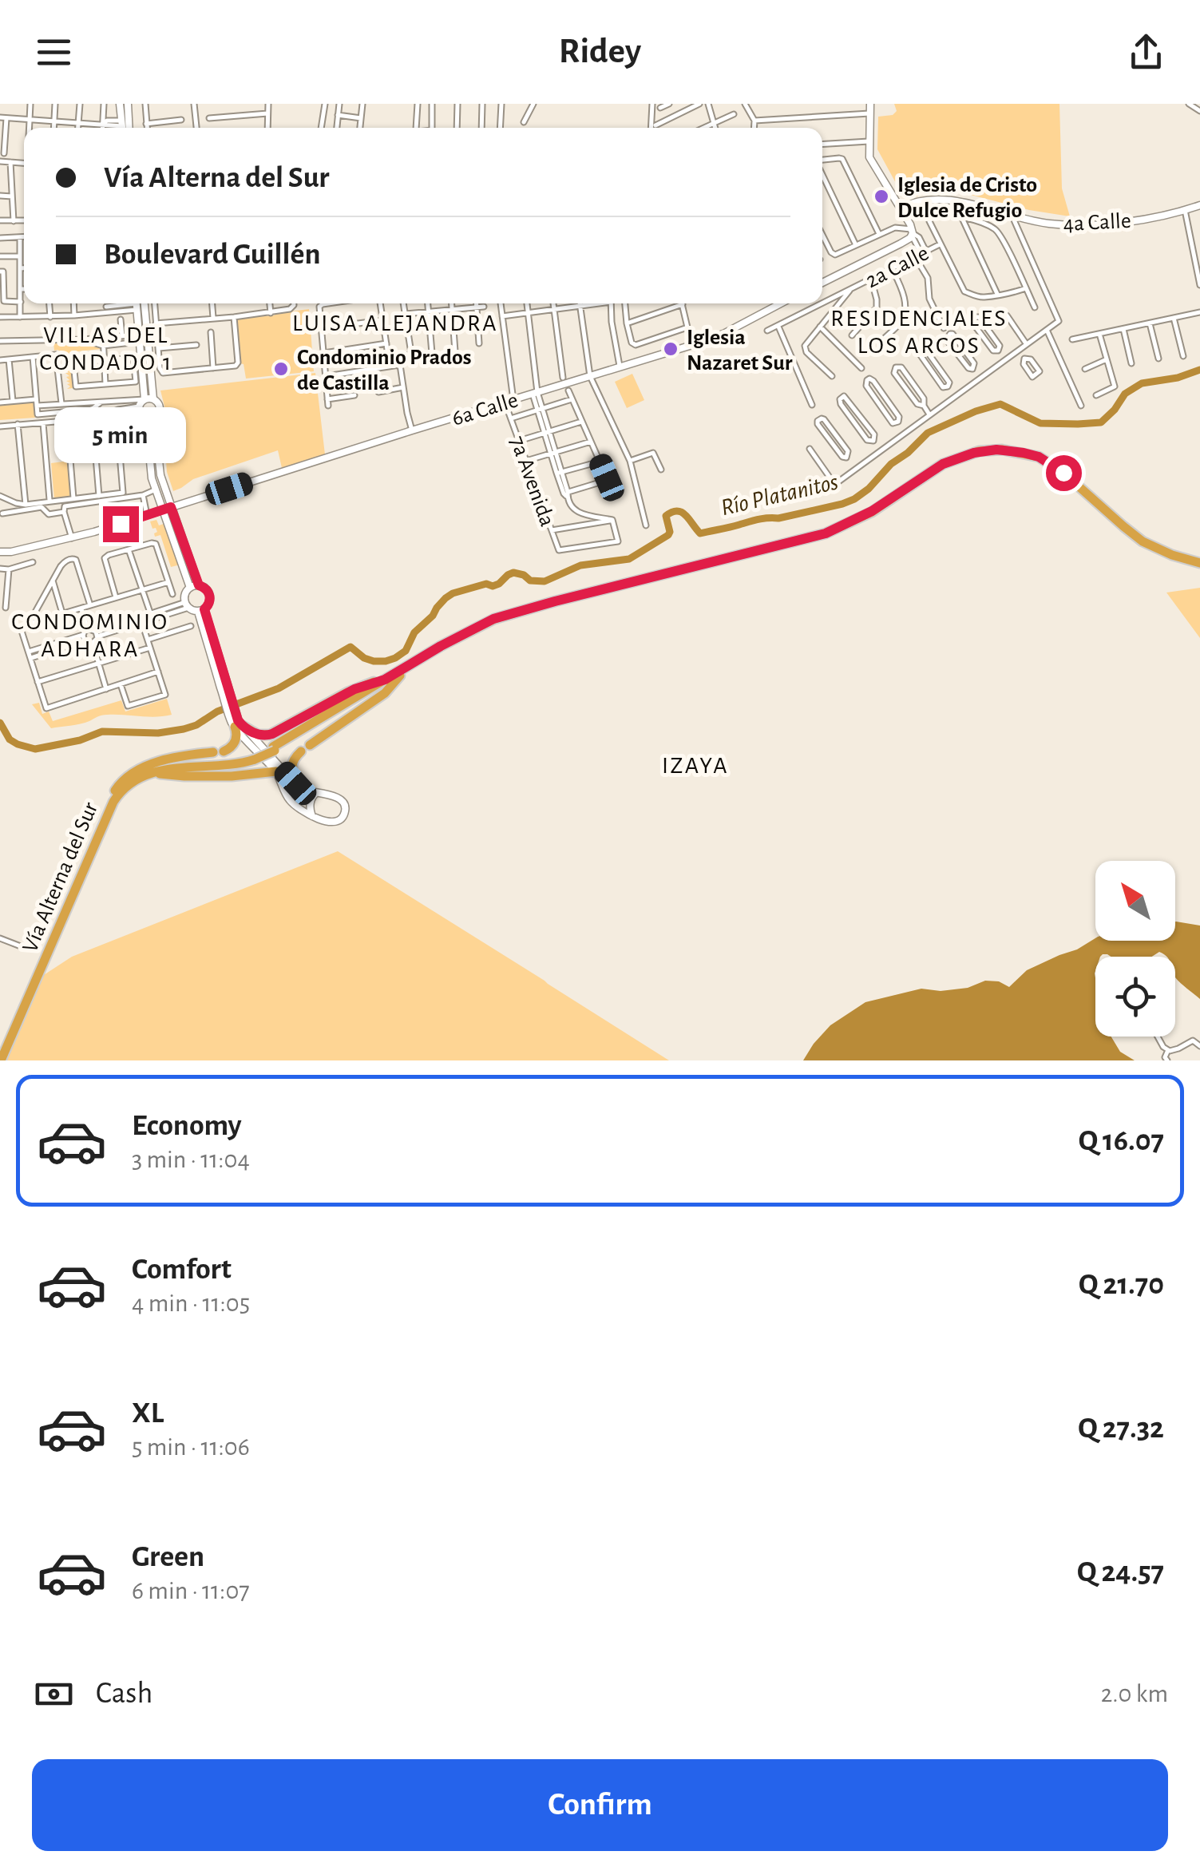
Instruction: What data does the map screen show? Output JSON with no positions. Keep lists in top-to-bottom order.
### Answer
{
  "streets": {
    "highway": ["Vía Alterna del Sur"],
    "main road": ["4a Calle", "6a Calle"],
    "street": ["2a Calle", "7a Avenida"]
  },
  "districts": [
    "RESIDENCIALES LOS ARCOS",
    "LUISA ALEJANDRA",
    "VILLAS DEL CONDADO 1",
    "CONDOMINIO ADHARA",
    "IZAYA"
  ],
  "water": ["Río Platanitos"],
  "places": ["Iglesia de Cristo Dulce Refugio", "Iglesia Nazaret Sur", "Condominio Prados de Castilla"],
  "north": "top left",
  "page": {
    "header": "Ridey",
    "banner": ["Vía Alterna del Sur", "Boulevard Guillén"],
    "bubble": "5 min",
    "list": [
      {
        "name": "Economy",
        "note": "3 min · 11:04",
        "value": "Q 16.07"
      },
      {
        "name": "Comfort",
        "note": "4 min · 11:05",
        "value": "Q 21.70"
      },
      {
        "name": "XL",
        "note": "5 min · 11:06",
        "value": "Q 27.32"
      },
      {
        "name": "Green",
        "note": "6 min · 11:07",
        "value": "Q 24.57"
      }
    ],
    "pay": ["Cash", "2.0 km"],
    "buttons": "Confirm"
  }
}
